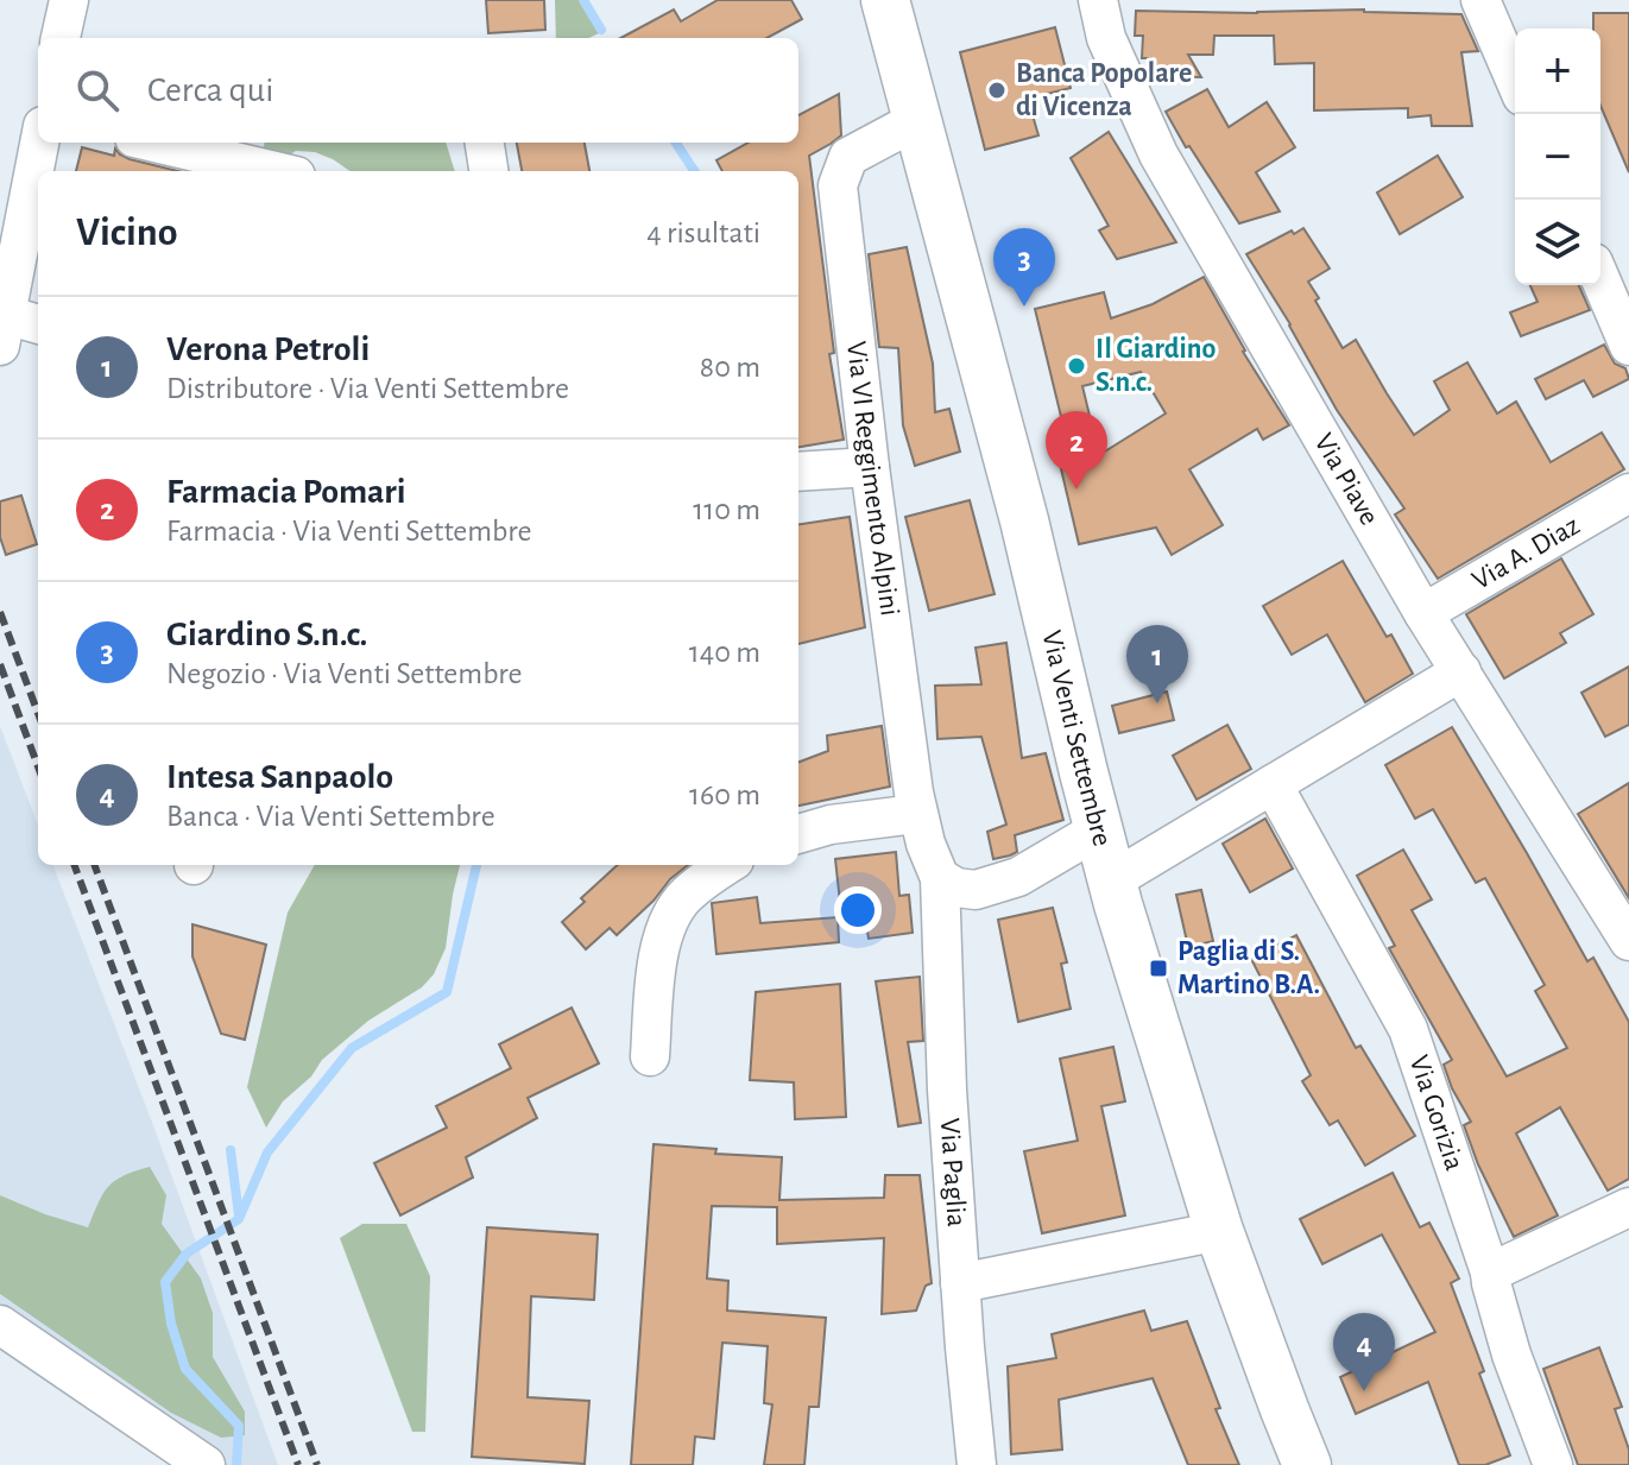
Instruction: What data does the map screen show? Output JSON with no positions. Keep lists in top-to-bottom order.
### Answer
{
  "streets": {
    "main road": ["Via Venti Settembre"],
    "street": [
      "Via Piave",
      "Via VI Reggimento Alpini",
      "Via A. Diaz",
      "Via Gorizia",
      "Via Paglia"
    ]
  },
  "crossings": [
    ["Via Piave", "Via A. Diaz"],
    ["Via VI Reggimento Alpini", "Via Venti Settembre"],
    ["Via VI Reggimento Alpini", "Via Paglia"]
  ],
  "places": {
    "other": ["Banca Popolare di Vicenza", "Il Giardino S.n.c."],
    "transit": ["Paglia di S. Martino B.A."]
  },
  "page": {
    "map_buttons": ["+", "−"],
    "search": "Cerca qui",
    "heading": ["Vicino", "4 risultati"],
    "pins": [
      "3",
      "2",
      "1",
      "4"
    ],
    "list": [
      {
        "mark": "1",
        "name": "Verona Petroli",
        "note": "Distributore · Via Venti Settembre",
        "value": "80 m"
      },
      {
        "mark": "2",
        "name": "Farmacia Pomari",
        "note": "Farmacia · Via Venti Settembre",
        "value": "110 m"
      },
      {
        "mark": "3",
        "name": "Giardino S.n.c.",
        "note": "Negozio · Via Venti Settembre",
        "value": "140 m"
      },
      {
        "mark": "4",
        "name": "Intesa Sanpaolo",
        "note": "Banca · Via Venti Settembre",
        "value": "160 m"
      }
    ]
  }
}
